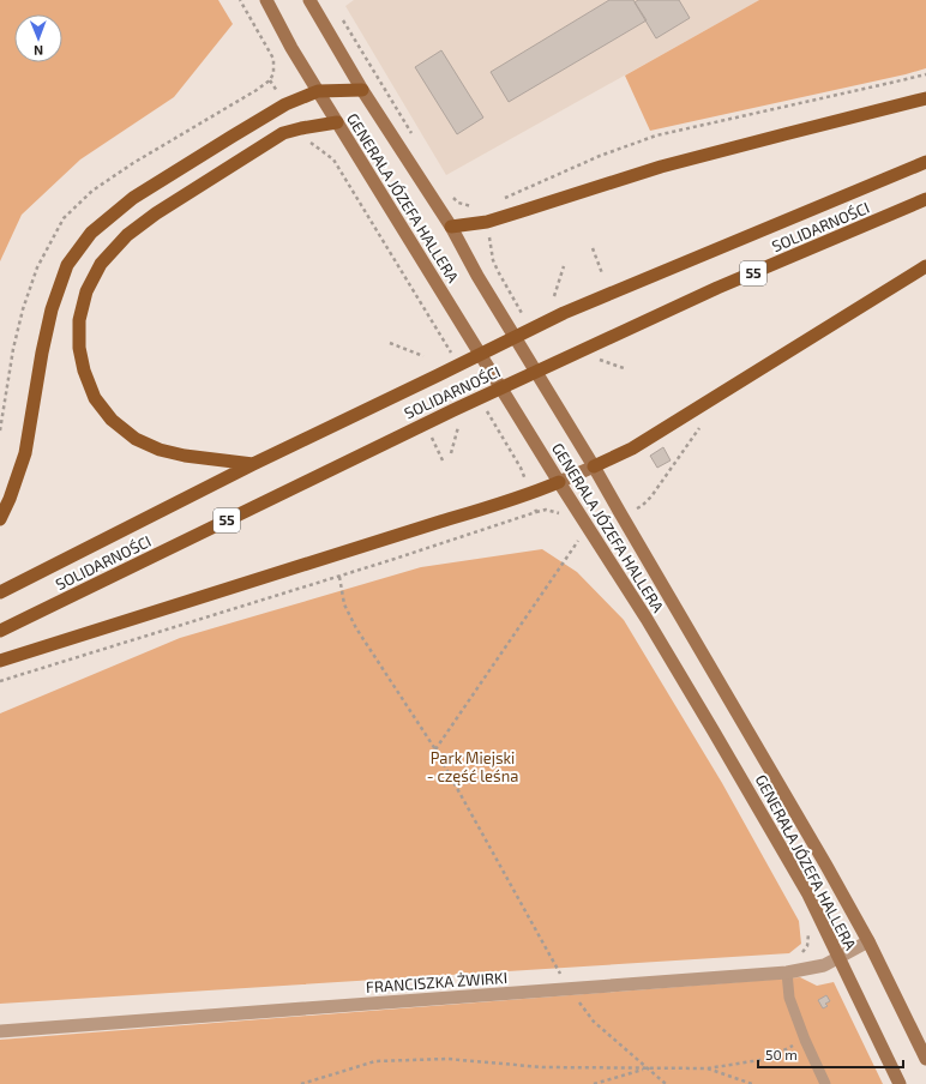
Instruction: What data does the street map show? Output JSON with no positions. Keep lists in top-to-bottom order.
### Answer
{
  "streets": {
    "main road": ["GENERAŁA JÓZEFA HALLERA", "SOLIDARNOŚCI", "55"],
    "street": ["FRANCISZKA ŻWIRKI"]
  },
  "crossings": [
    ["GENERAŁA JÓZEFA HALLERA", "FRANCISZKA ŻWIRKI"]
  ],
  "parks": ["Park Miejski - część leśna"],
  "scale_bar": "50 m",
  "north": "bottom"
}
